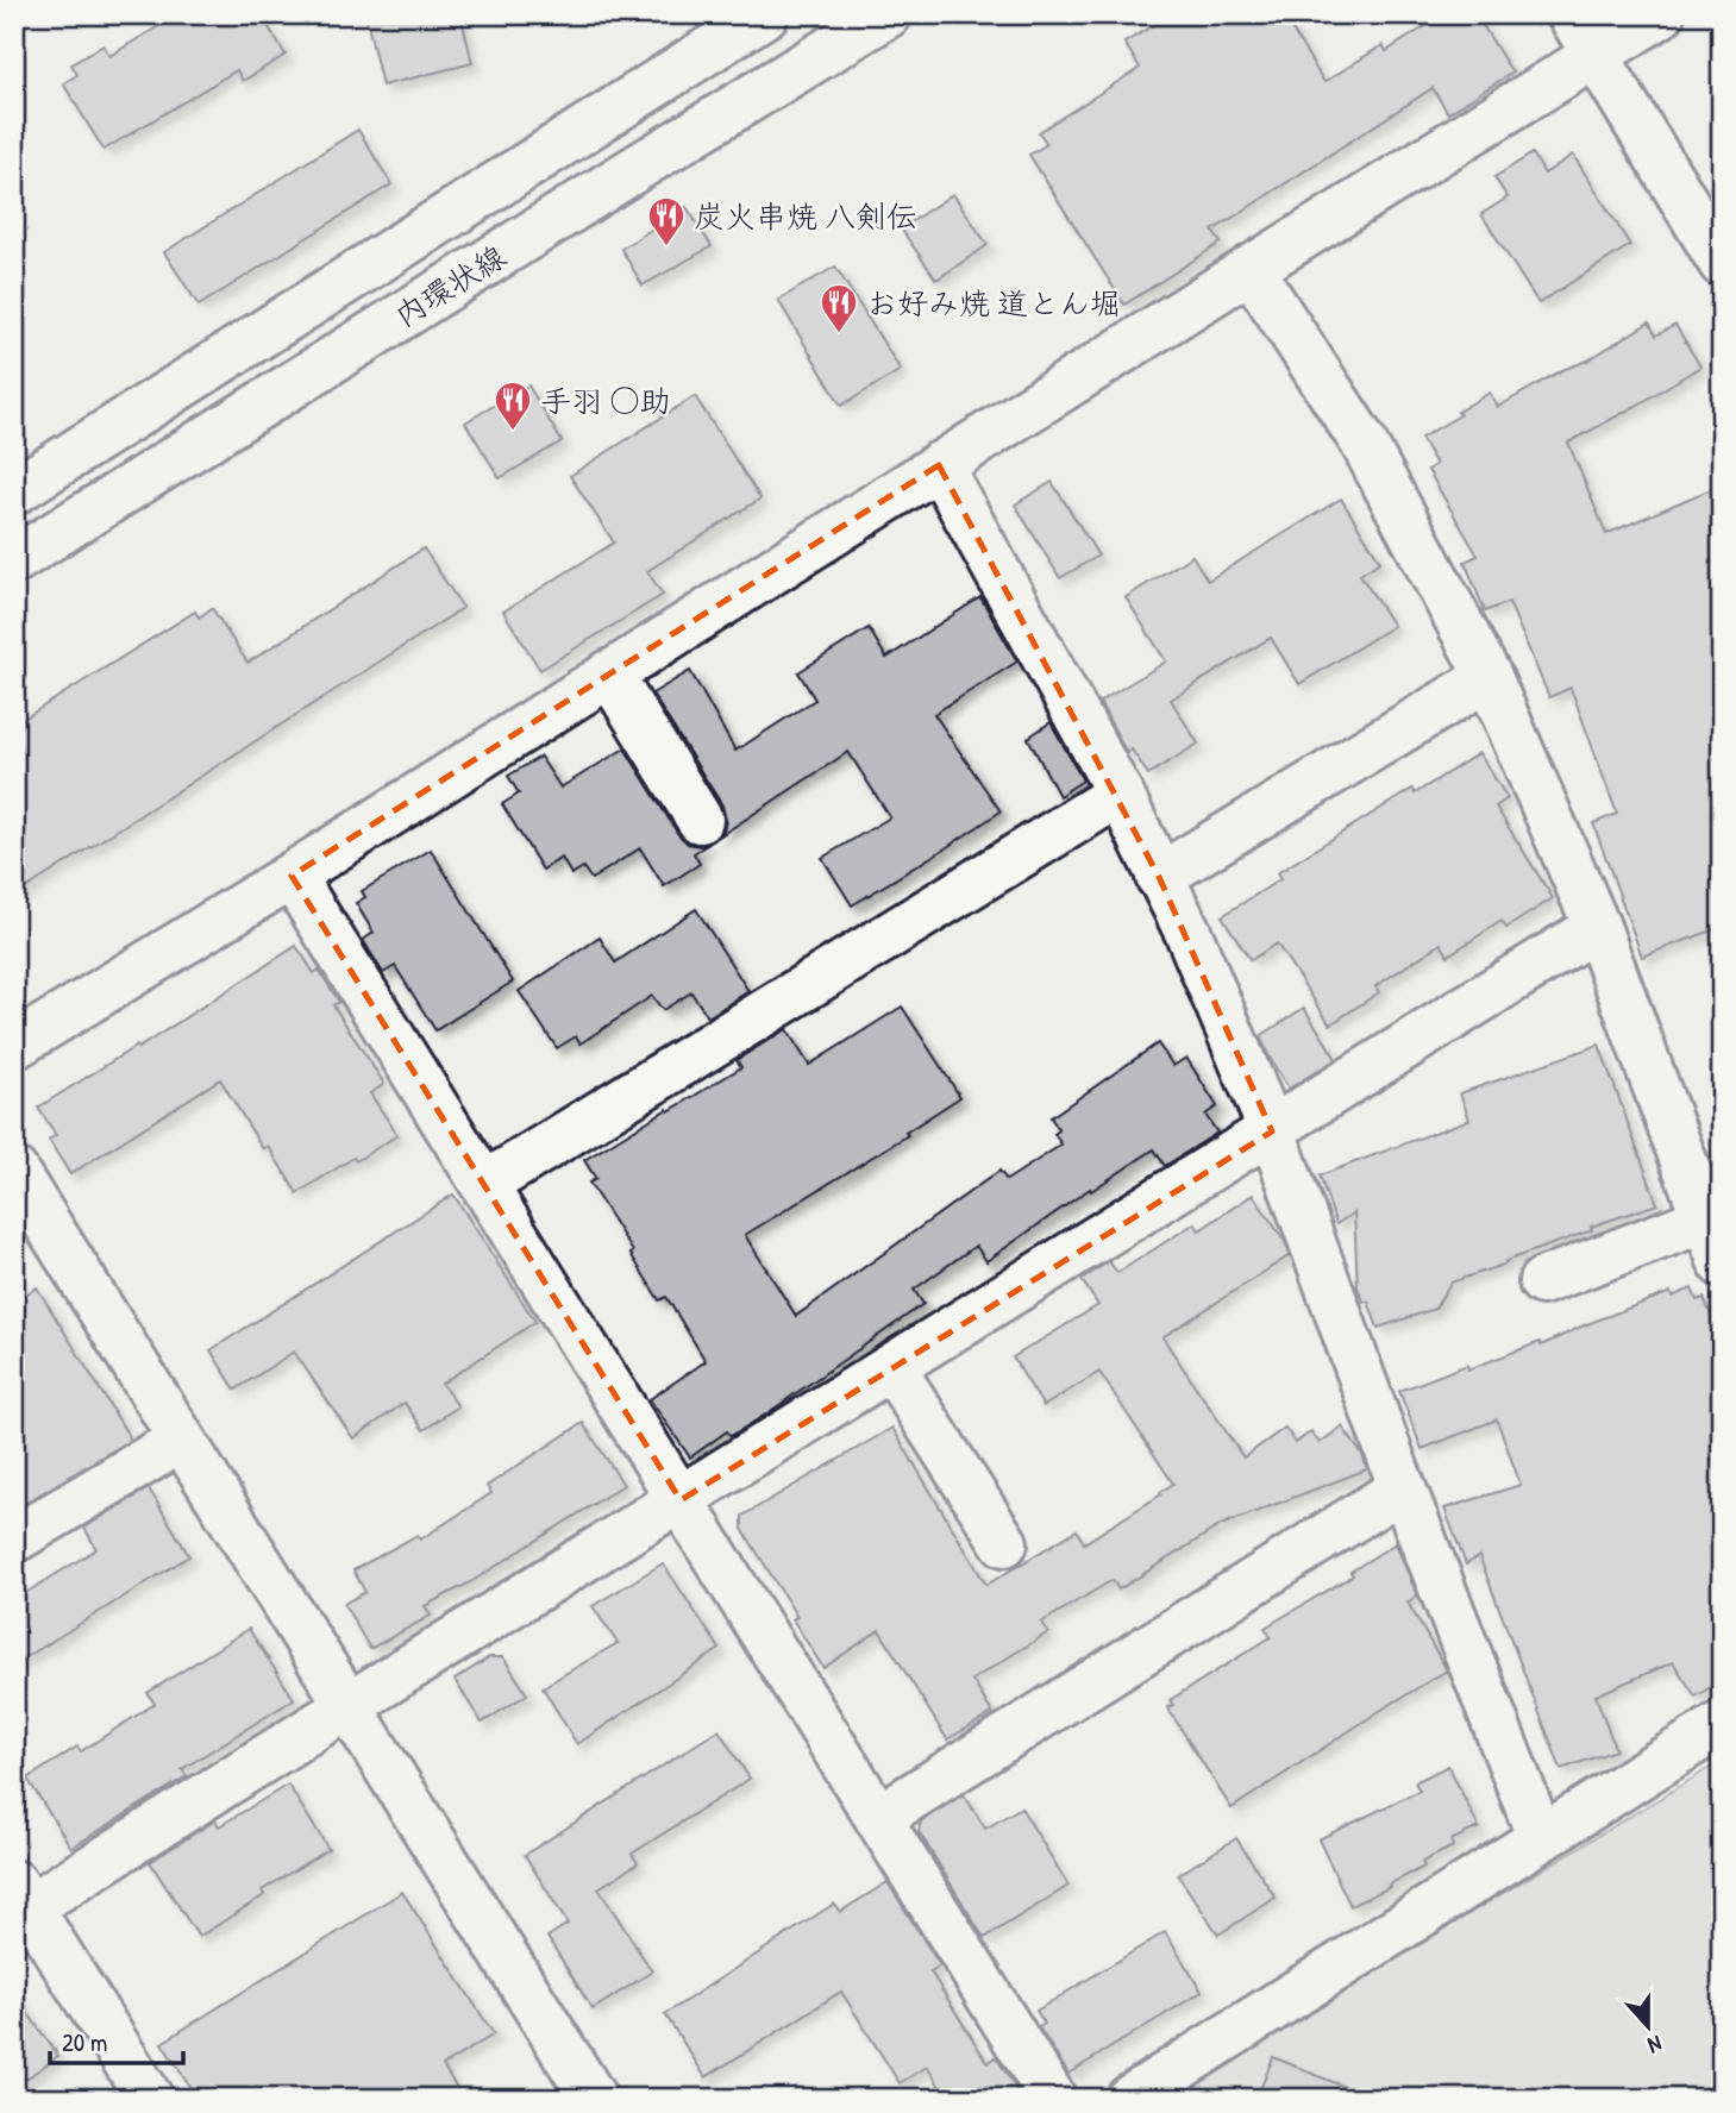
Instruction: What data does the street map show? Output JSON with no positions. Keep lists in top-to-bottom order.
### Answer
{
  "streets": {
    "street": ["内環状線"]
  },
  "places": {
    "restaurant": ["炭火串焼 八剣伝", "お好み焼 道とん堀", "手羽 ○助"]
  },
  "scale_bar": "20 m",
  "north": "bottom"
}
